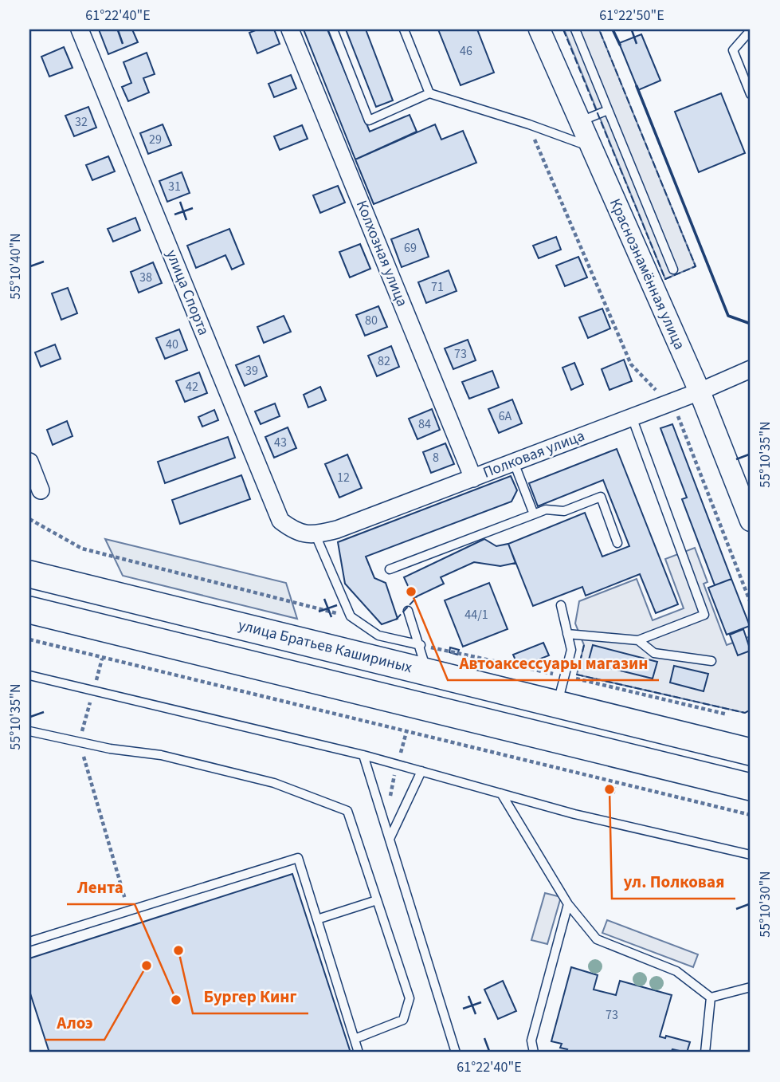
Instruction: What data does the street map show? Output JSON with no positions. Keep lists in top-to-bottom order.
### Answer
{
  "streets": {
    "main road": ["улица Братьев Кашириных"],
    "street": [
      "Колхозная улица",
      "Краснознамённая улица",
      "улица Спорта",
      "Полковая улица"
    ]
  },
  "crossings": [
    ["Колхозная улица", "Полковая улица"],
    ["Краснознамённая улица", "Полковая улица"],
    ["улица Спорта", "Полковая улица"]
  ],
  "places": [
    "Автоаксессуары магазин",
    "ул. Полковая",
    "Бургер Кинг",
    "Алоэ",
    "Лента"
  ],
  "house_numbers": [
    "46",
    "32",
    "29",
    "31",
    "69",
    "38",
    "71",
    "80",
    "40",
    "73",
    "82",
    "39",
    "42",
    "6А",
    "84",
    "43",
    "8",
    "12",
    "44/1",
    "73"
  ],
  "coordinates": [
    "61°22'40\"E",
    "61°22'50\"E",
    "55°10'40\"N",
    "55°10'35\"N",
    "55°10'30\"N"
  ]
}
